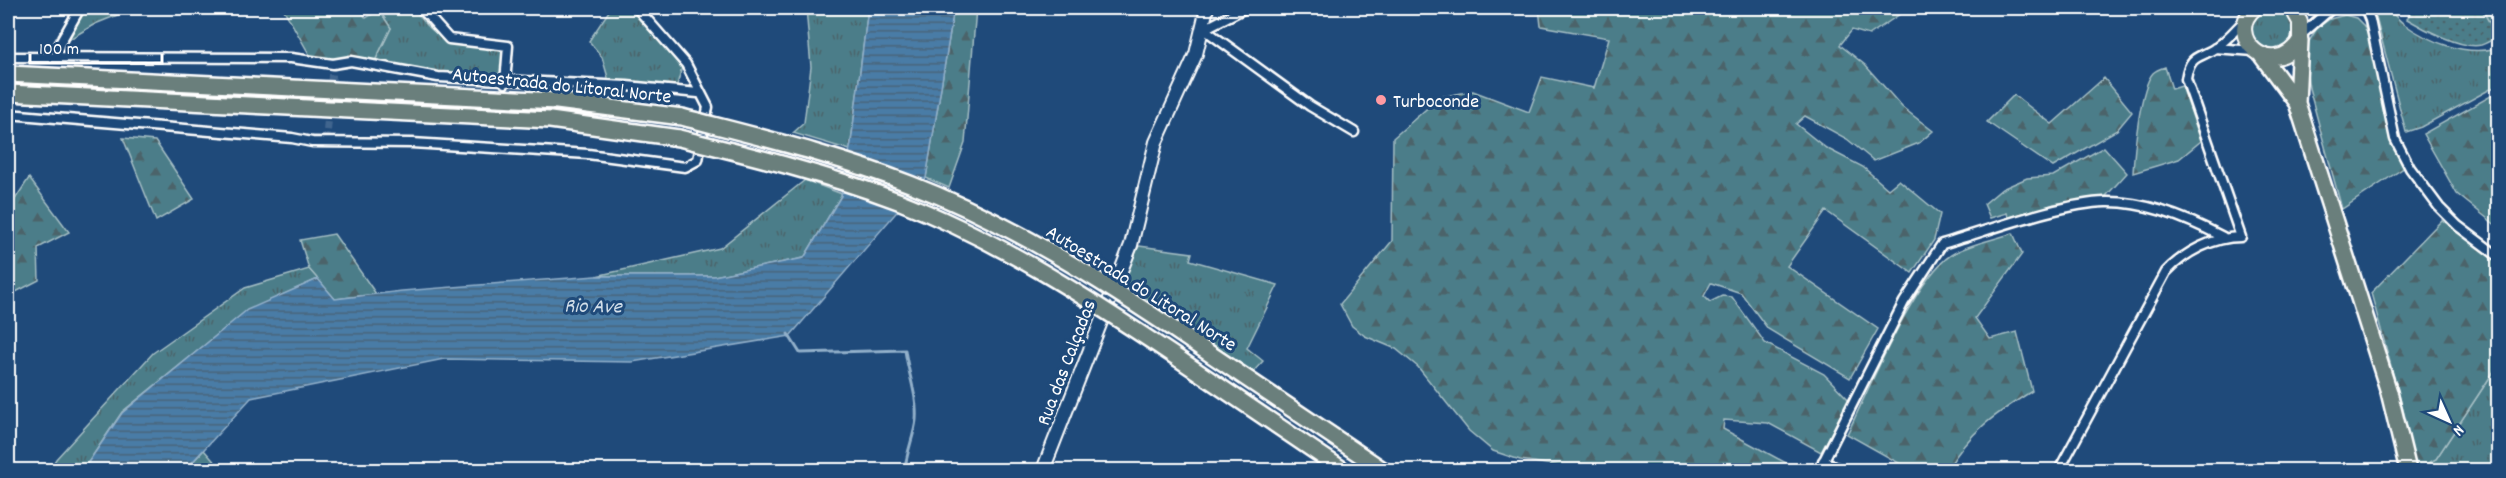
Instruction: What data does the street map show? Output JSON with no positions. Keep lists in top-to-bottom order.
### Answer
{
  "streets": {
    "highway": ["Autoestrada do Litoral Norte"],
    "main road": ["Rua das Calçadas"]
  },
  "water": ["Rio Ave"],
  "places": ["Turboconde"],
  "scale_bar": "100 m",
  "north": "bottom right"
}
